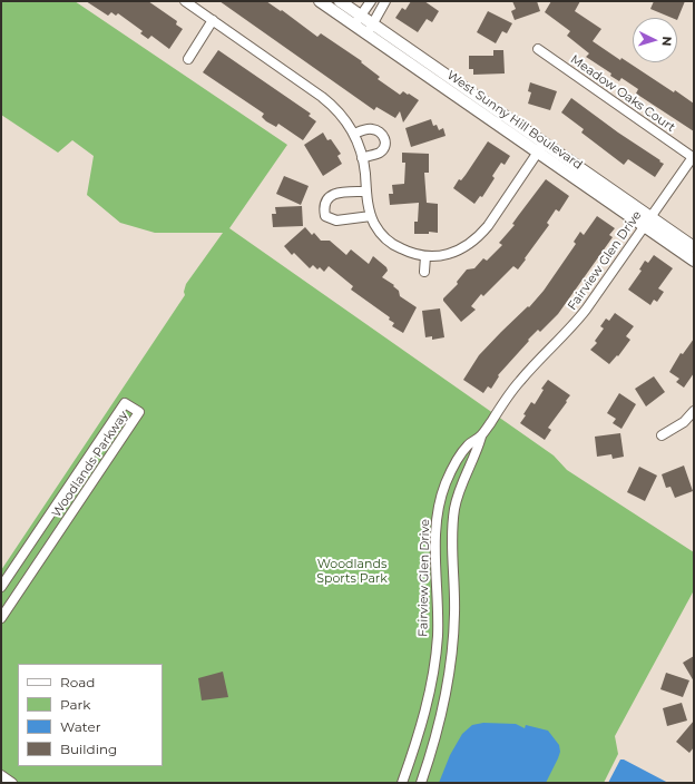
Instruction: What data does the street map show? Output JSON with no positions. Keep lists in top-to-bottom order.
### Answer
{
  "streets": {
    "street": [
      "Meadow Oaks Court",
      "West Sunny Hill Boulevard",
      "Fairview Glen Drive",
      "Woodlands Parkway"
    ]
  },
  "crossings": [
    ["Meadow Oaks Court", "Fairview Glen Drive"],
    ["West Sunny Hill Boulevard", "Fairview Glen Drive"]
  ],
  "parks": ["Woodlands Sports Park"],
  "legend": [
    "Road",
    "Park",
    "Water",
    "Building"
  ],
  "north": "right"
}
